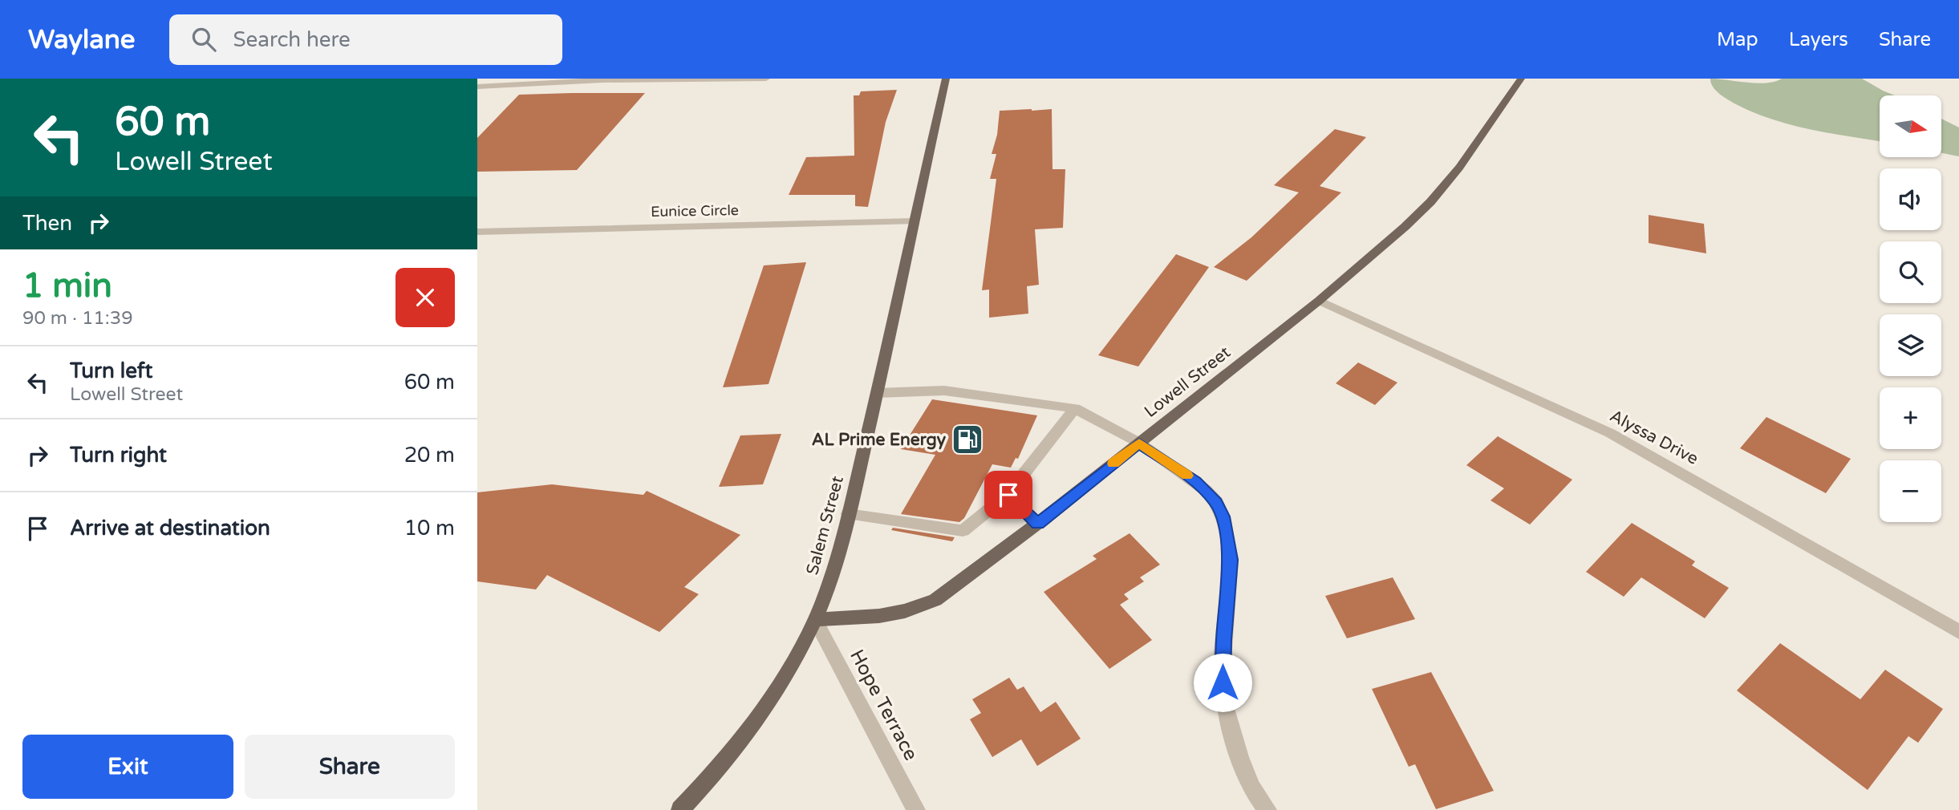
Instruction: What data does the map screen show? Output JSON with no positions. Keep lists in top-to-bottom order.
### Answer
{
  "streets": {
    "main road": ["Lowell Street", "Salem Street"],
    "street": ["Eunice Circle", "Alyssa Drive", "Hope Terrace"]
  },
  "crossings": [
    ["Eunice Circle", "Salem Street"],
    ["Lowell Street", "Alyssa Drive"],
    ["Lowell Street", "Salem Street"],
    ["Lowell Street", "Hope Terrace"],
    ["Salem Street", "Hope Terrace"]
  ],
  "places": {
    "fuel station": ["AL Prime Energy"]
  },
  "north": "right",
  "page": {
    "header": "Waylane",
    "search": "Search here",
    "nav": ["Map", "Layers", "Share"],
    "turn": ["60 m", "Lowell Street"],
    "map_buttons": ["+", "−"],
    "then": "Then",
    "heading": ["1 min", "90 m · 11:39"],
    "list": [
      {
        "name": "Turn left",
        "note": "Lowell Street",
        "value": "60 m"
      },
      {
        "name": "Turn right",
        "value": "20 m"
      },
      {
        "name": "Arrive at destination",
        "value": "10 m"
      }
    ],
    "buttons": ["Exit", "Share"]
  }
}
